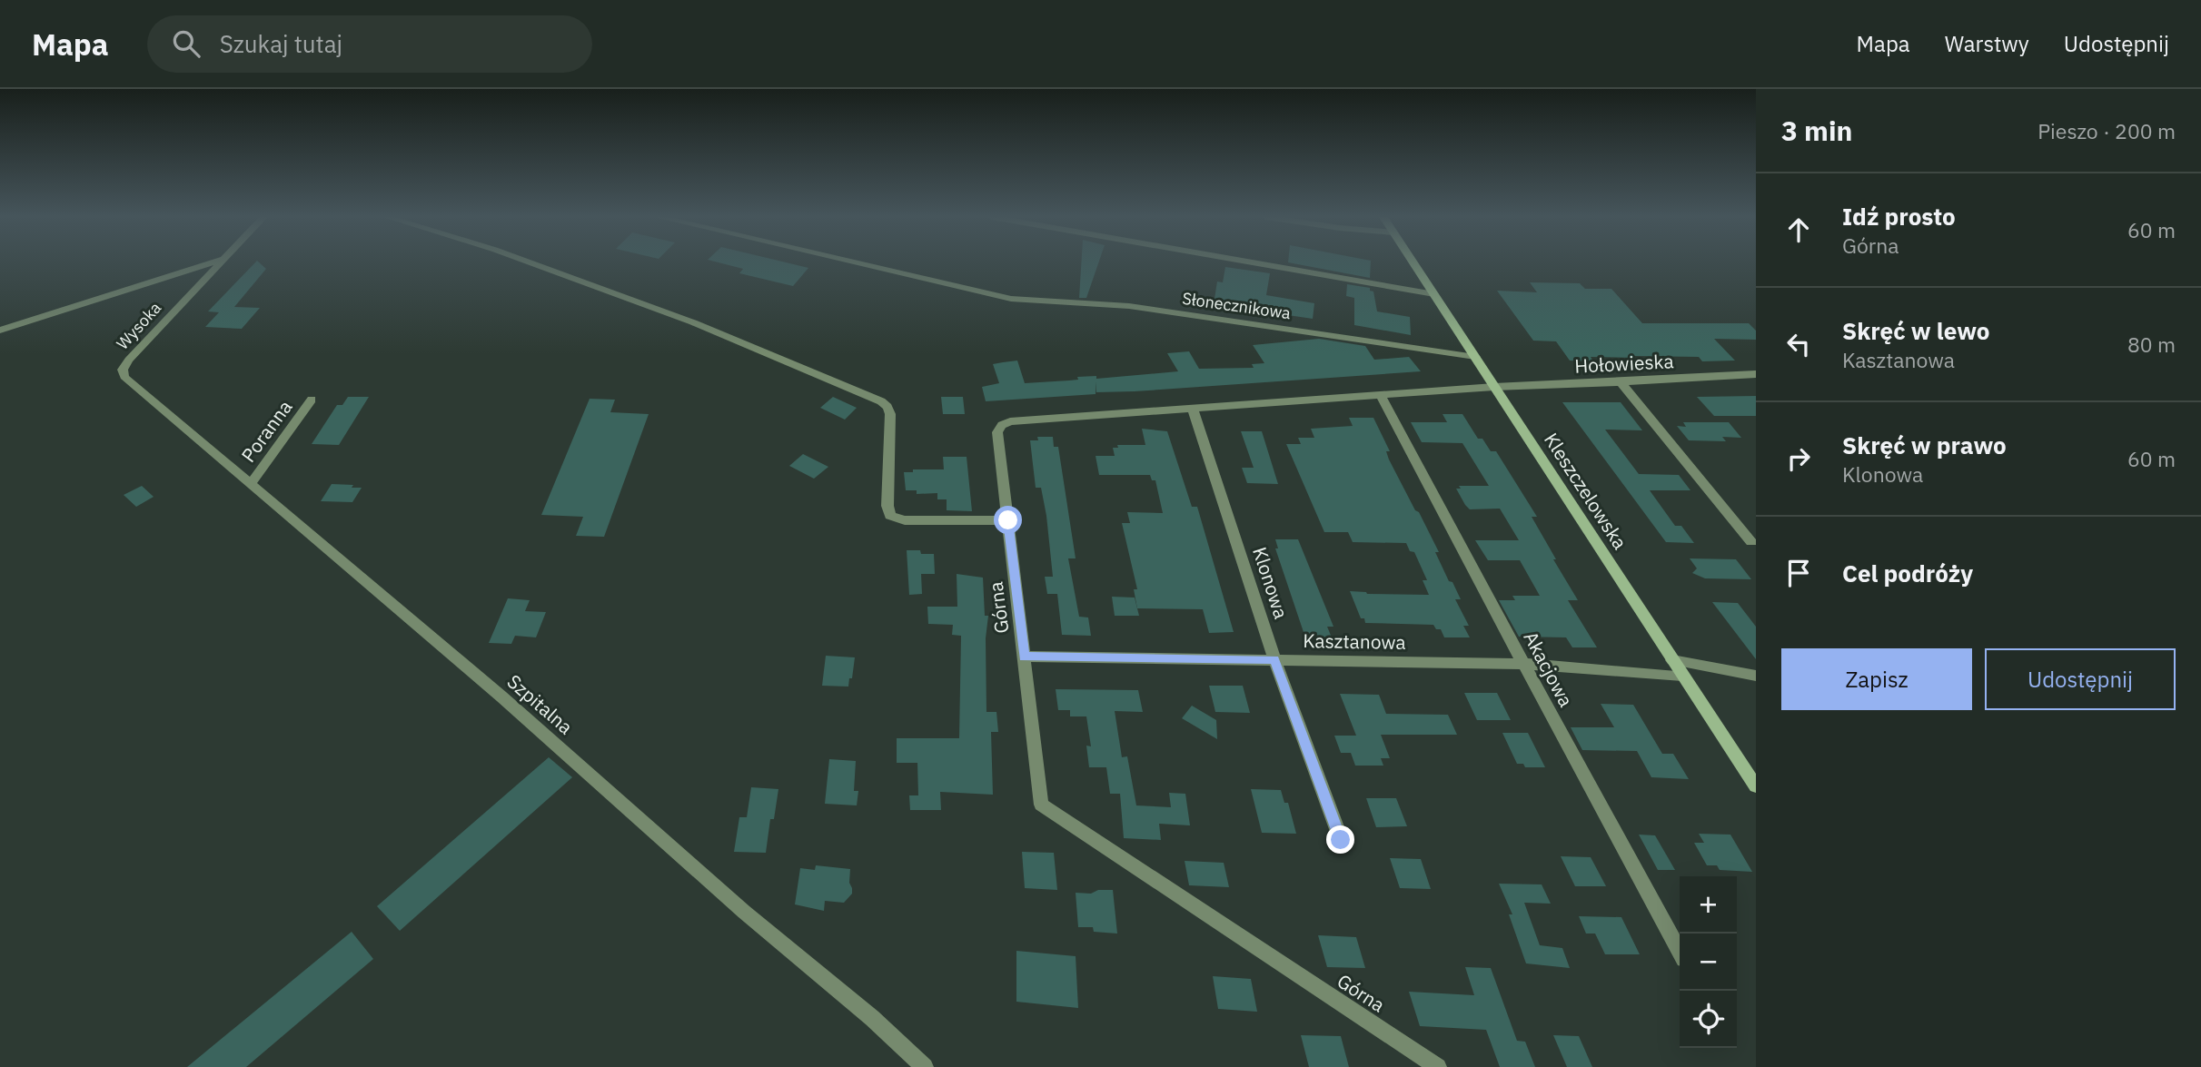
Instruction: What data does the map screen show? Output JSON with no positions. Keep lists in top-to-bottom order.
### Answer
{
  "streets": {
    "main road": ["Kleszczelowska"],
    "street": [
      "Słonecznikowa",
      "Wysoka",
      "Hołowieska",
      "Poranna",
      "Klonowa",
      "Górna",
      "Kasztanowa",
      "Akacjowa",
      "Szpitalna"
    ]
  },
  "crossings": [
    ["Słonecznikowa", "Kleszczelowska"],
    ["Wysoka", "Szpitalna"],
    ["Hołowieska", "Kleszczelowska"],
    ["Hołowieska", "Górna"],
    ["Poranna", "Szpitalna"],
    ["Kleszczelowska", "Górna"],
    ["Kleszczelowska", "Kasztanowa"],
    ["Klonowa", "Górna"],
    ["Klonowa", "Kasztanowa"],
    ["Górna", "Kasztanowa"],
    ["Górna", "Akacjowa"],
    ["Kasztanowa", "Akacjowa"]
  ],
  "page": {
    "header": "Mapa",
    "search": "Szukaj tutaj",
    "nav": ["Mapa", "Warstwy", "Udostępnij"],
    "heading": ["3 min", "Pieszo · 200 m"],
    "list": [
      ["Idź prosto", "Górna", "60 m"],
      ["Skręć w lewo", "Kasztanowa", "80 m"],
      ["Skręć w prawo", "Klonowa", "60 m"],
      "Cel podróży"
    ],
    "buttons": ["Zapisz", "Udostępnij"],
    "map_buttons": ["+", "−"]
  }
}
